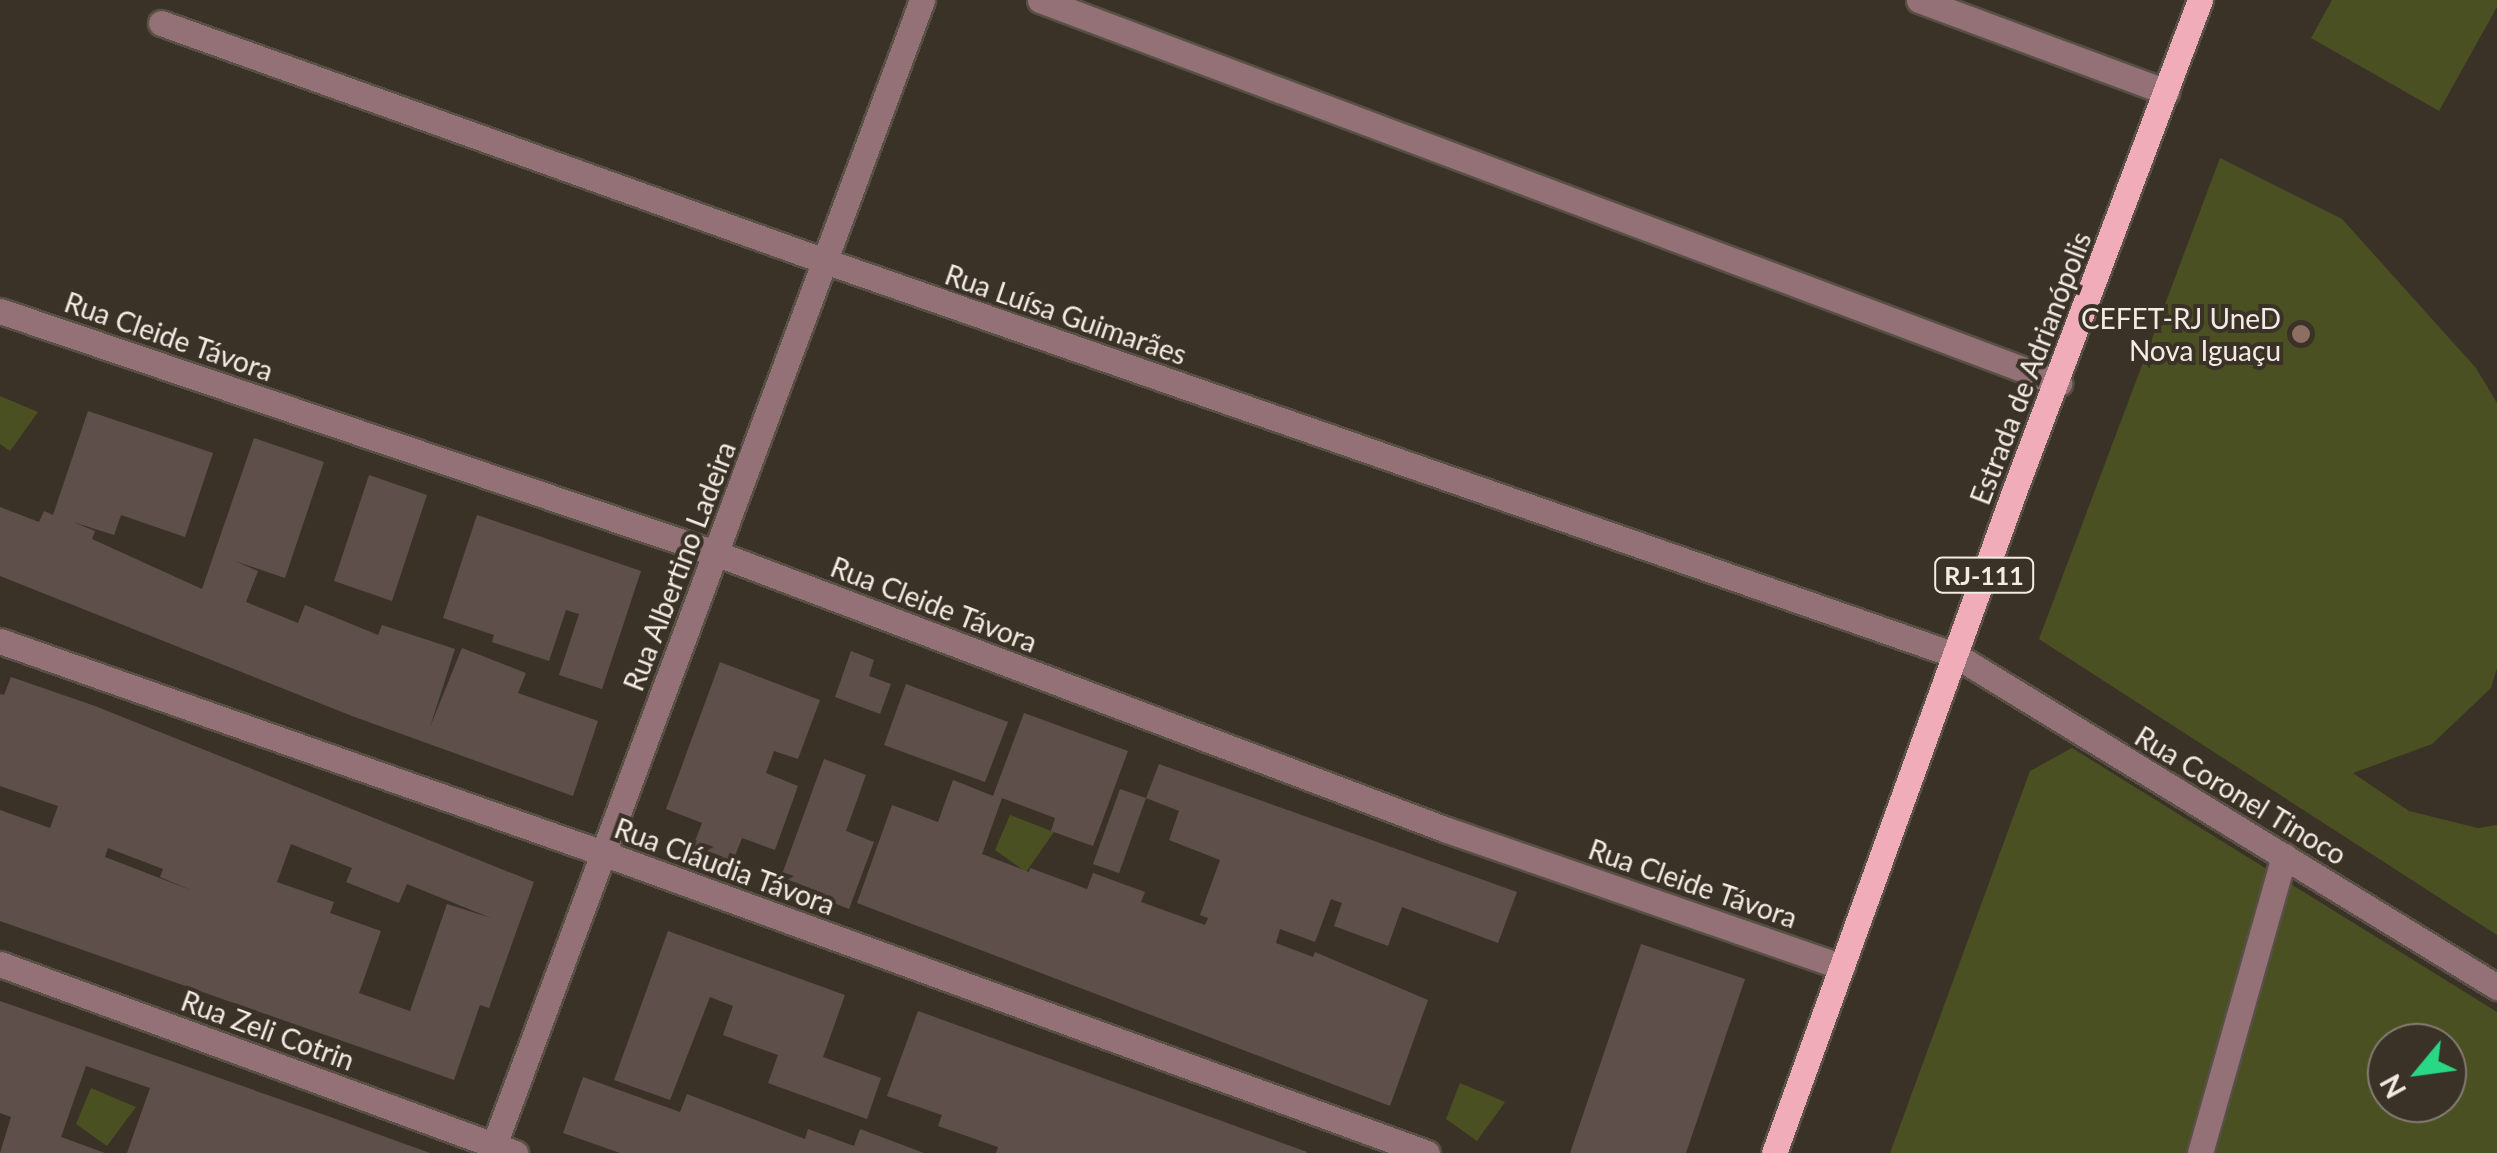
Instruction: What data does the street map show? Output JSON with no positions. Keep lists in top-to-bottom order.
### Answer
{
  "streets": {
    "main road": ["Estrada de Adrianópolis", "RJ-111"],
    "street": [
      "Rua Luísa Guimarães",
      "Rua Cleide Távora",
      "Rua Albertino Ladeira",
      "Rua Coronel Tinoco",
      "Rua Cláudia Távora",
      "Rua Zeli Cotrin"
    ]
  },
  "crossings": [
    ["Rua Luísa Guimarães", "Estrada de Adrianópolis"],
    ["Rua Luísa Guimarães", "Rua Albertino Ladeira"],
    ["Rua Luísa Guimarães", "Rua Coronel Tinoco"],
    ["Rua Cleide Távora", "Estrada de Adrianópolis"],
    ["Rua Cleide Távora", "Rua Albertino Ladeira"],
    ["Estrada de Adrianópolis", "Rua Coronel Tinoco"],
    ["Rua Albertino Ladeira", "Rua Cláudia Távora"],
    ["Rua Albertino Ladeira", "Rua Zeli Cotrin"]
  ],
  "places": ["CEFET-RJ UneD Nova Iguaçu"],
  "north": "bottom left"
}
